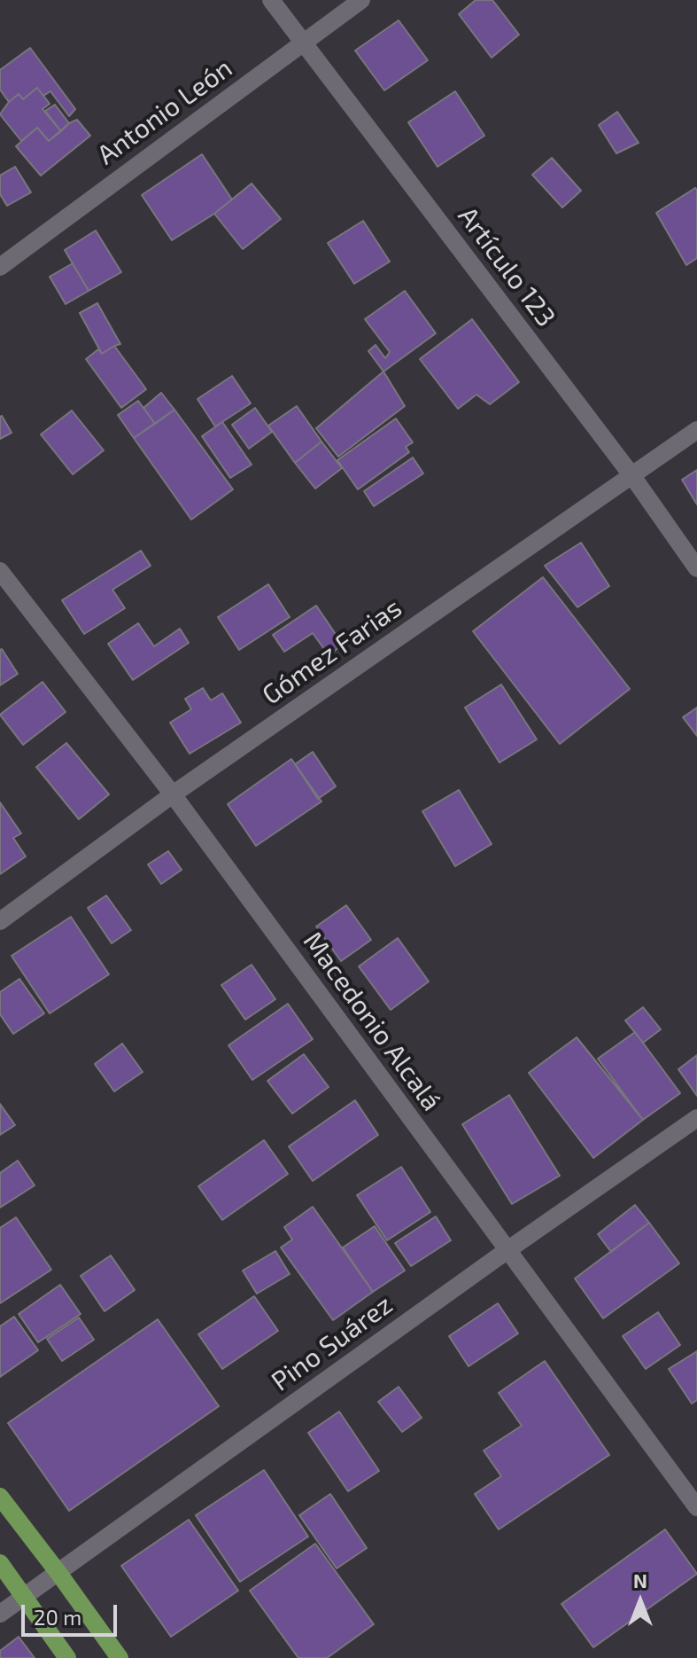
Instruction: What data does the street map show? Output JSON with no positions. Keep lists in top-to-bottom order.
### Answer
{
  "streets": {
    "street": [
      "Antonio León",
      "Artículo 123",
      "Gómez Farias",
      "Macedonio Alcalá",
      "Pino Suárez"
    ]
  },
  "crossings": [
    ["Antonio León", "Artículo 123"],
    ["Artículo 123", "Gómez Farias"],
    ["Gómez Farias", "Macedonio Alcalá"],
    ["Macedonio Alcalá", "Pino Suárez"]
  ],
  "scale_bar": "20 m",
  "north": "top"
}
